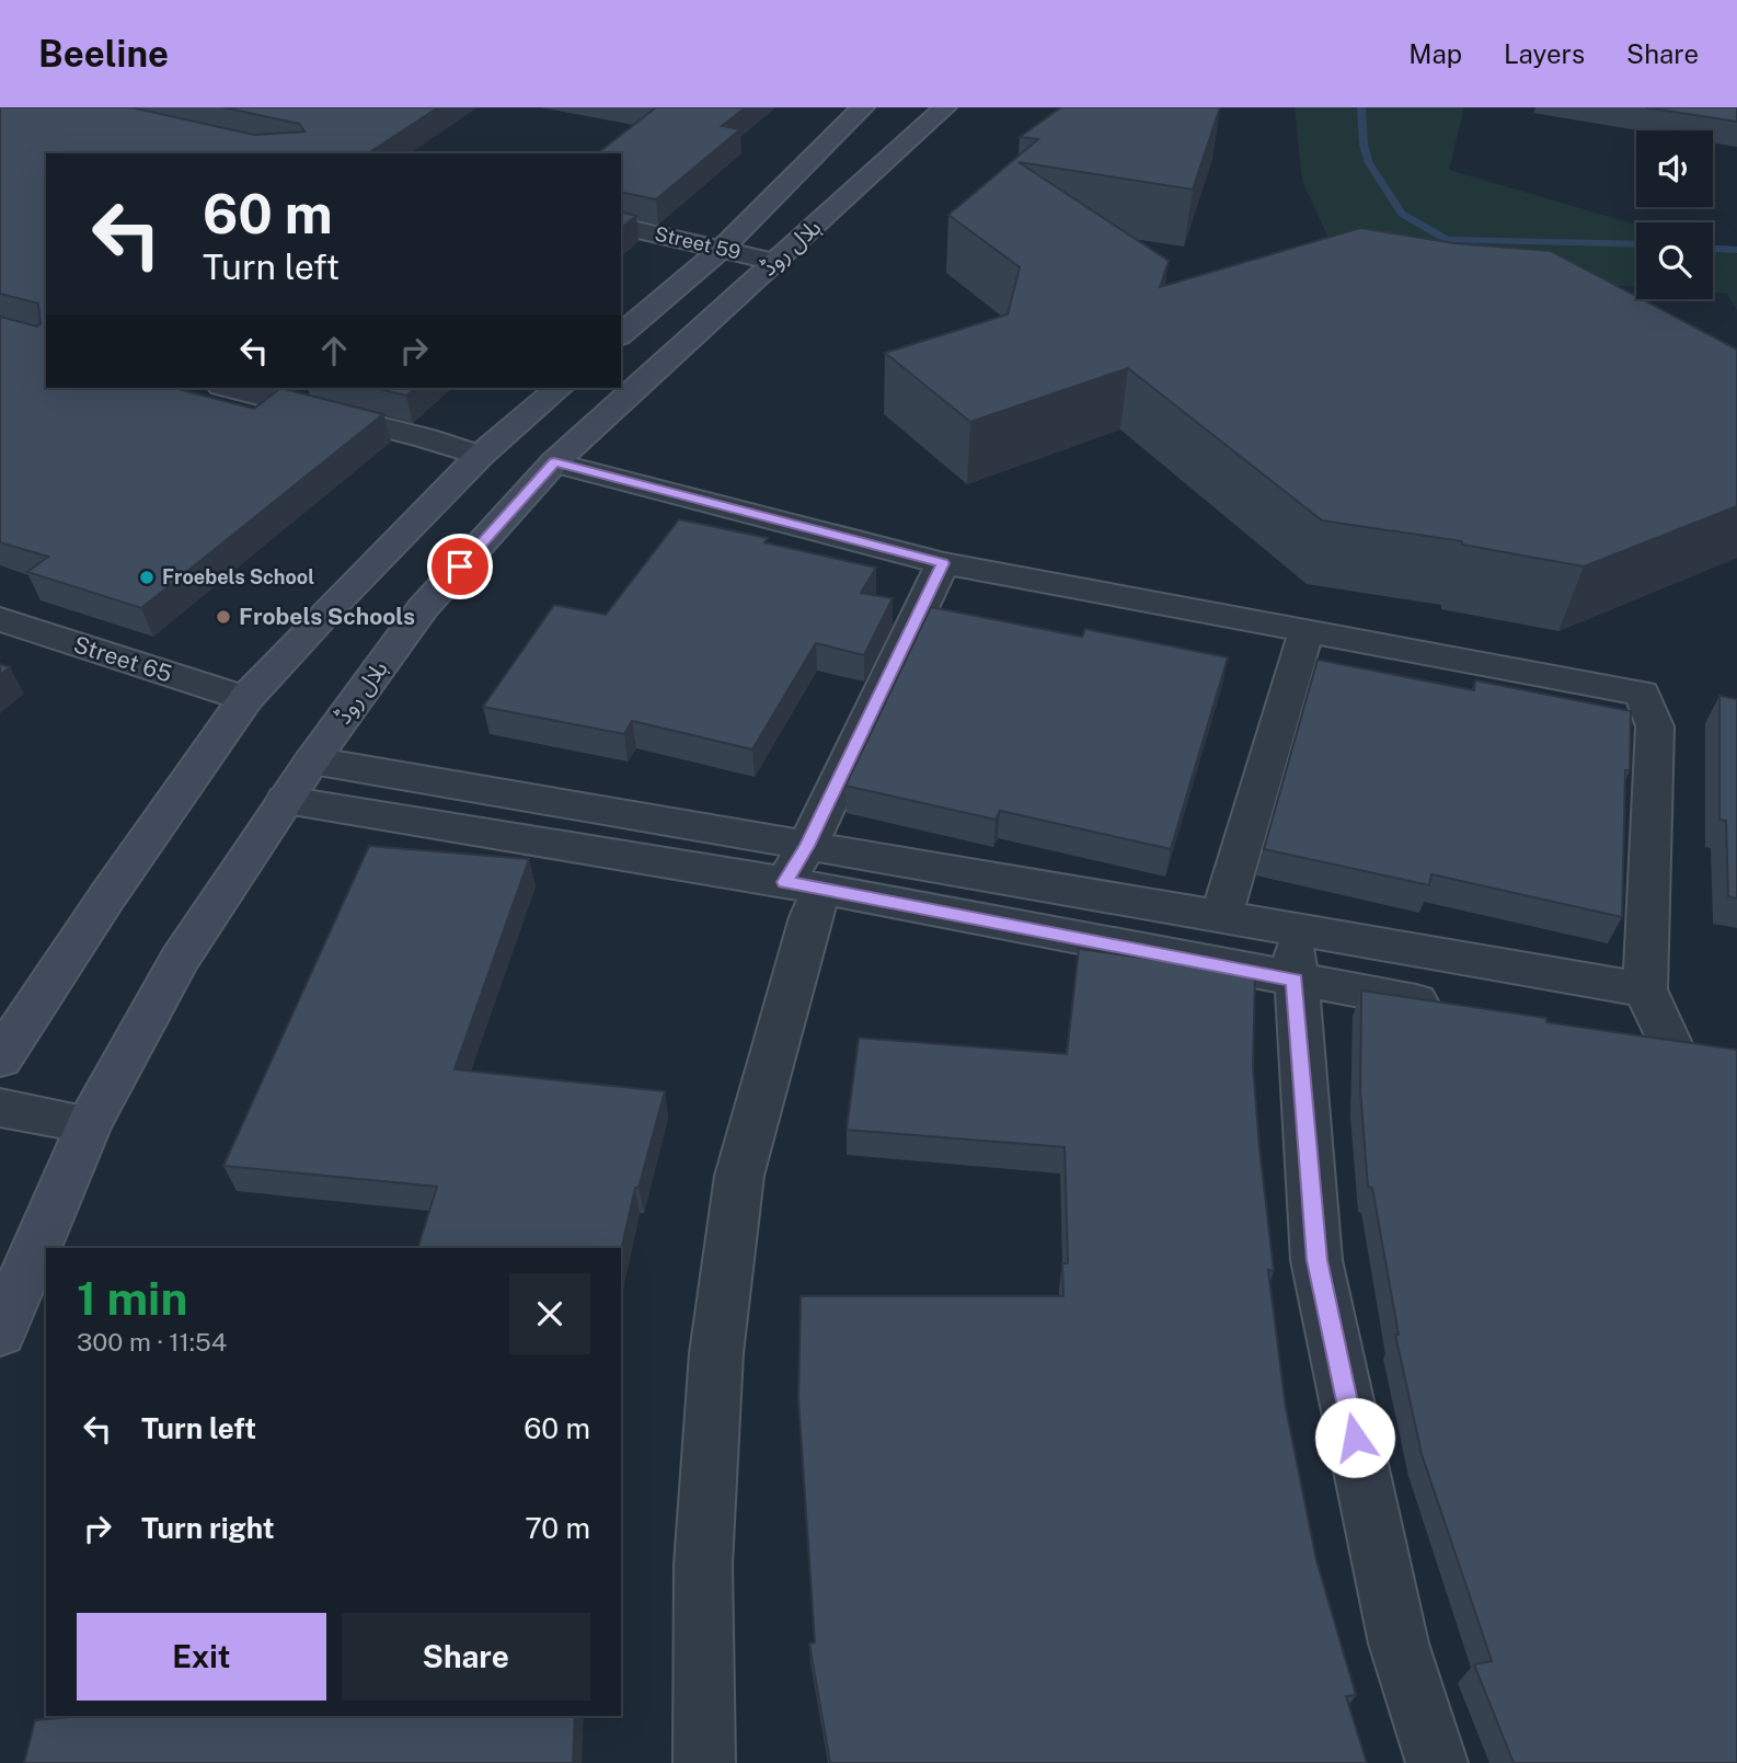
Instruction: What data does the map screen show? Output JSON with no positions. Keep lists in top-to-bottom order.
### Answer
{
  "streets": {
    "street": ["Street 59", "ہلال روڈ", "Street 65"]
  },
  "crossings": [
    ["Street 59", "ہلال روڈ"]
  ],
  "places": ["Froebels School", "Frobels Schools"],
  "page": {
    "header": "Beeline",
    "nav": ["Map", "Layers", "Share"],
    "turn": ["60 m", "Turn left"],
    "heading": ["1 min", "300 m · 11:54"],
    "list": [
      {
        "name": "Turn left",
        "value": "60 m"
      },
      {
        "name": "Turn right",
        "value": "70 m"
      }
    ],
    "buttons": ["Exit", "Share"]
  }
}
